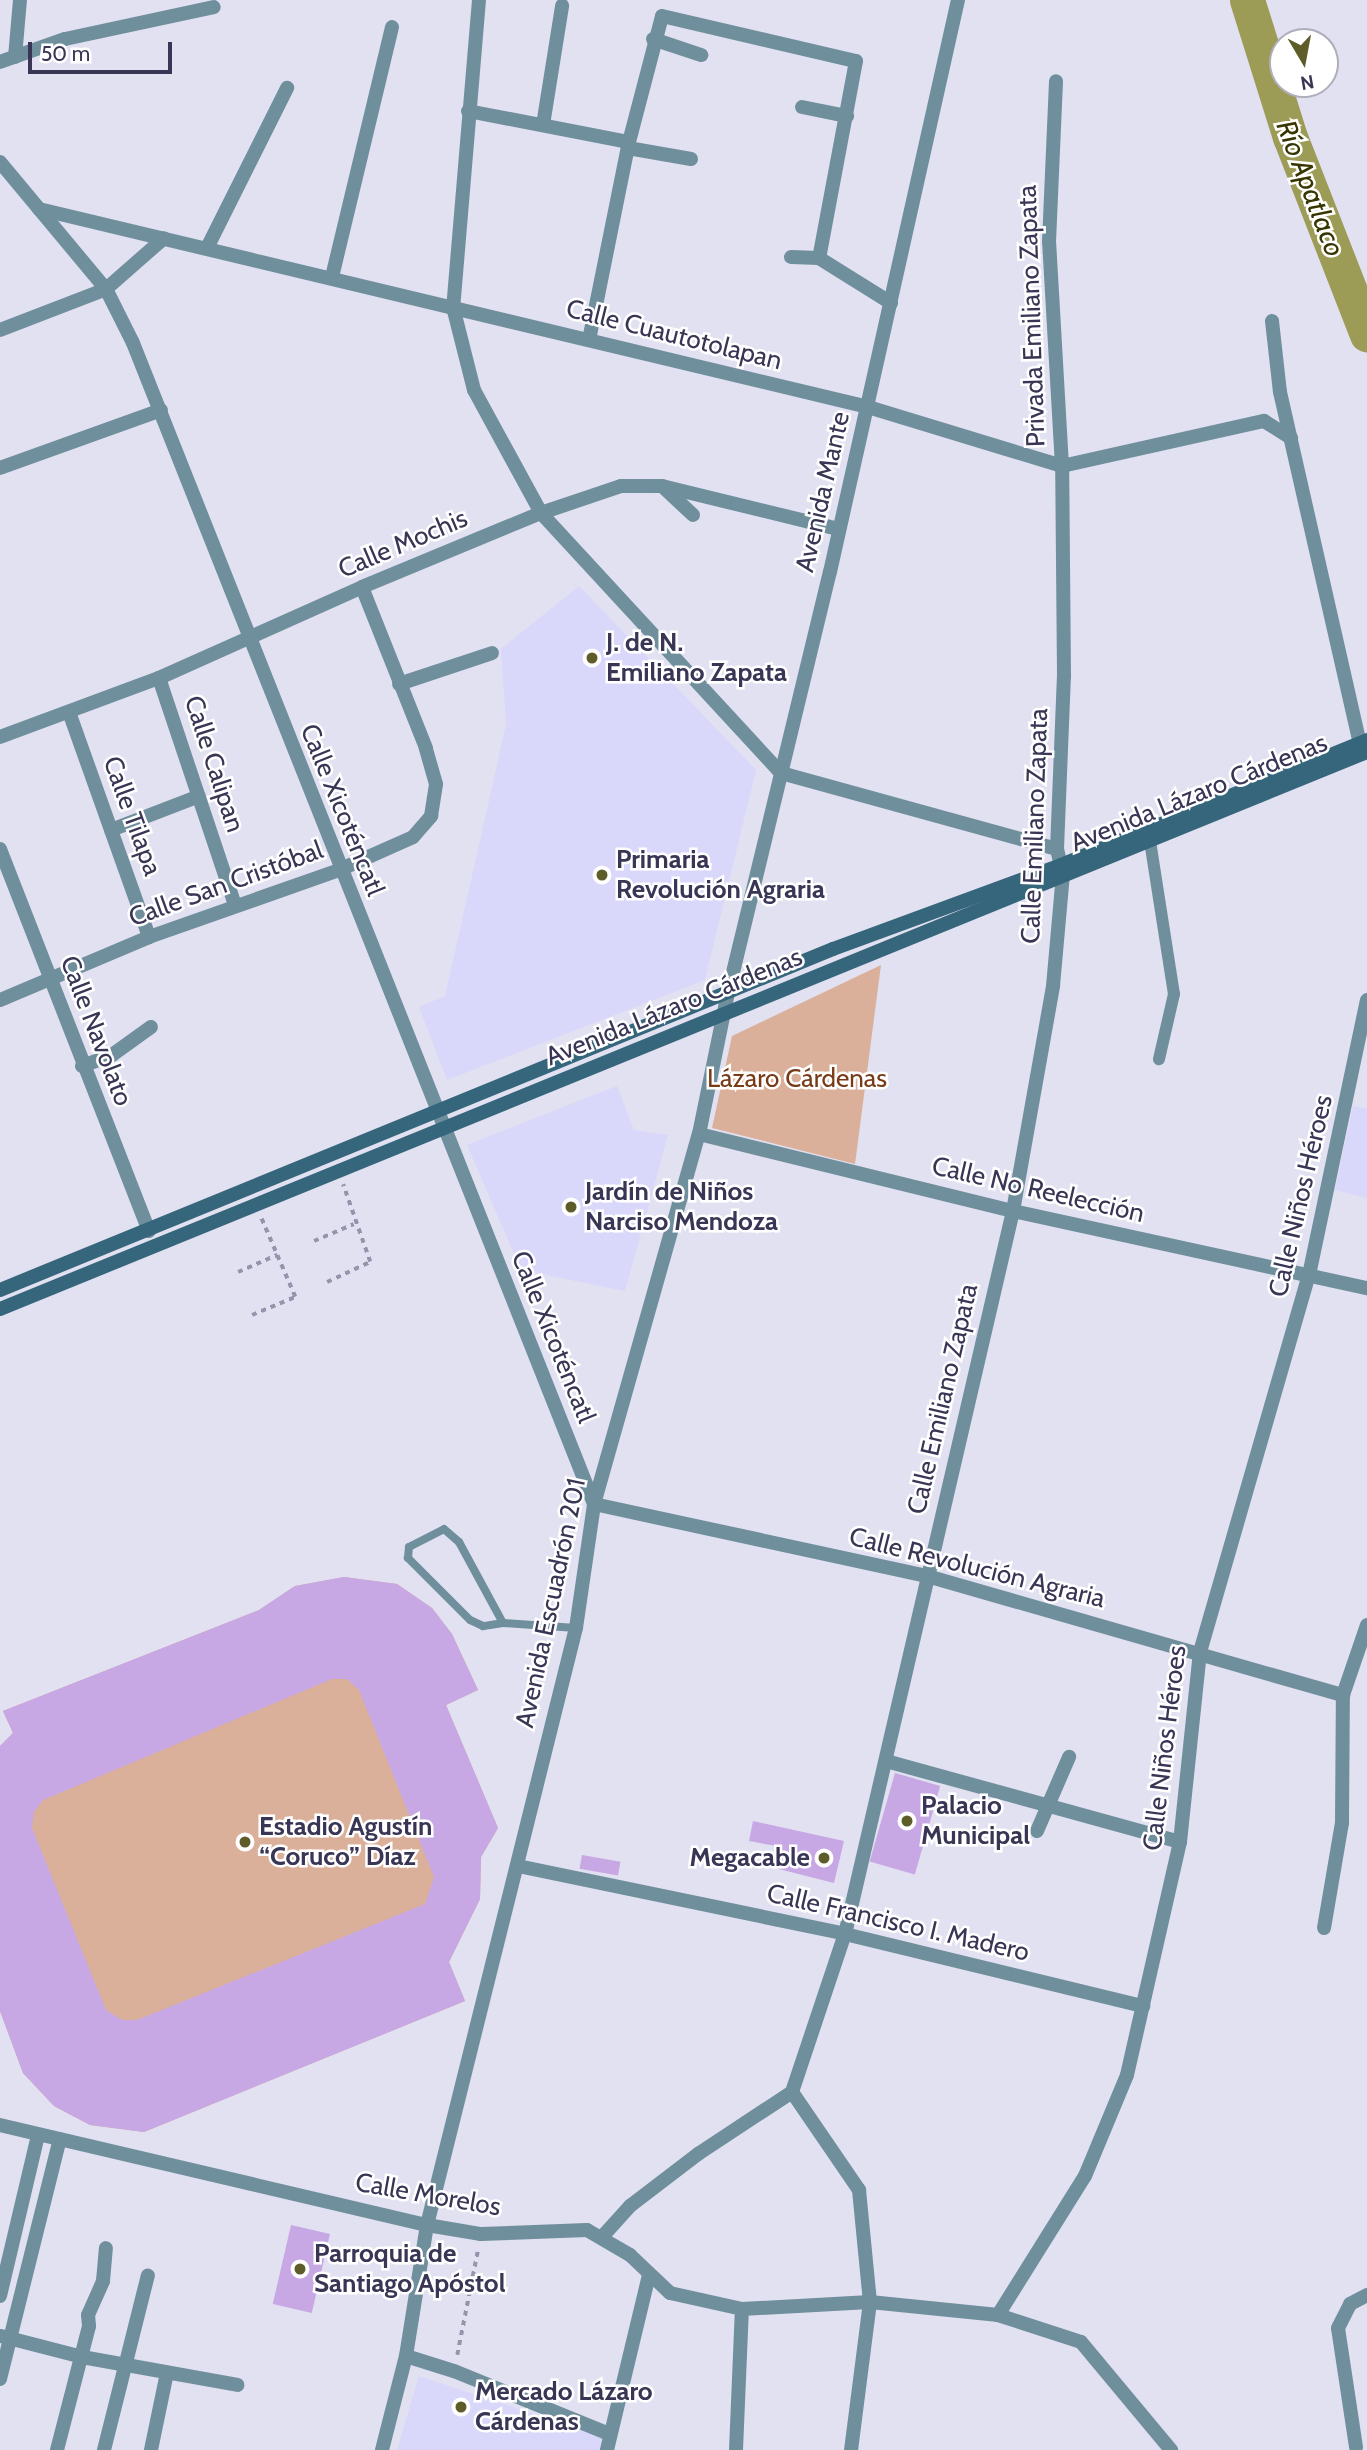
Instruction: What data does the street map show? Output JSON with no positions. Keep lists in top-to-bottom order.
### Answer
{
  "streets": {
    "main road": ["Avenida Lázaro Cárdenas"],
    "street": [
      "Privada Emiliano Zapata",
      "Calle Cuautotolapan",
      "Avenida Mante",
      "Calle Mochis",
      "Calle Calipan",
      "Calle Xicoténcatl",
      "Calle Tilapa",
      "Calle Emiliano Zapata",
      "Calle San Cristóbal",
      "Calle Navolato",
      "Calle No Reelección",
      "Calle Niños Héroes",
      "Calle Revolución Agraria",
      "Avenida Escuadrón 201",
      "Calle Francisco I. Madero",
      "Calle Morelos"
    ]
  },
  "crossings": [
    ["Privada Emiliano Zapata", "Calle Cuautotolapan"],
    ["Privada Emiliano Zapata", "Calle Emiliano Zapata"],
    ["Calle Cuautotolapan", "Avenida Mante"],
    ["Calle Cuautotolapan", "Calle Xicoténcatl"],
    ["Calle Cuautotolapan", "Calle Emiliano Zapata"],
    ["Avenida Mante", "Calle Mochis"],
    ["Avenida Mante", "Avenida Lázaro Cárdenas"],
    ["Avenida Mante", "Avenida Escuadrón 201"],
    ["Calle Mochis", "Calle Calipan"],
    ["Calle Mochis", "Calle Xicoténcatl"],
    ["Calle Mochis", "Calle Tilapa"],
    ["Calle Mochis", "Calle San Cristóbal"],
    ["Calle Calipan", "Calle San Cristóbal"],
    ["Avenida Lázaro Cárdenas", "Calle Xicoténcatl"],
    ["Avenida Lázaro Cárdenas", "Calle Emiliano Zapata"],
    ["Avenida Lázaro Cárdenas", "Calle Navolato"],
    ["Avenida Lázaro Cárdenas", "Avenida Escuadrón 201"],
    ["Calle Xicoténcatl", "Calle San Cristóbal"],
    ["Calle Xicoténcatl", "Calle Revolución Agraria"],
    ["Calle Xicoténcatl", "Avenida Escuadrón 201"],
    ["Calle Tilapa", "Calle San Cristóbal"],
    ["Calle Emiliano Zapata", "Calle No Reelección"],
    ["Calle Emiliano Zapata", "Calle Revolución Agraria"],
    ["Calle Emiliano Zapata", "Calle Francisco I. Madero"],
    ["Calle San Cristóbal", "Calle Navolato"],
    ["Calle No Reelección", "Calle Niños Héroes"],
    ["Calle No Reelección", "Avenida Escuadrón 201"],
    ["Calle Niños Héroes", "Calle Revolución Agraria"],
    ["Calle Niños Héroes", "Calle Francisco I. Madero"],
    ["Calle Niños Héroes", "Calle Morelos"],
    ["Calle Revolución Agraria", "Avenida Escuadrón 201"],
    ["Avenida Escuadrón 201", "Calle Francisco I. Madero"],
    ["Avenida Escuadrón 201", "Calle Morelos"]
  ],
  "water": ["Río Apatlaco"],
  "parks": ["Lázaro Cárdenas"],
  "places": [
    "J. de N. Emiliano Zapata",
    "Primaria Revolución Agraria",
    "Jardín de Niños Narciso Mendoza",
    "Palacio Municipal",
    "Estadio Agustín “Coruco” Díaz",
    "Megacable",
    "Parroquia de Santiago Apóstol",
    "Mercado Lázaro Cárdenas"
  ],
  "scale_bar": "50 m",
  "north": "bottom"
}
